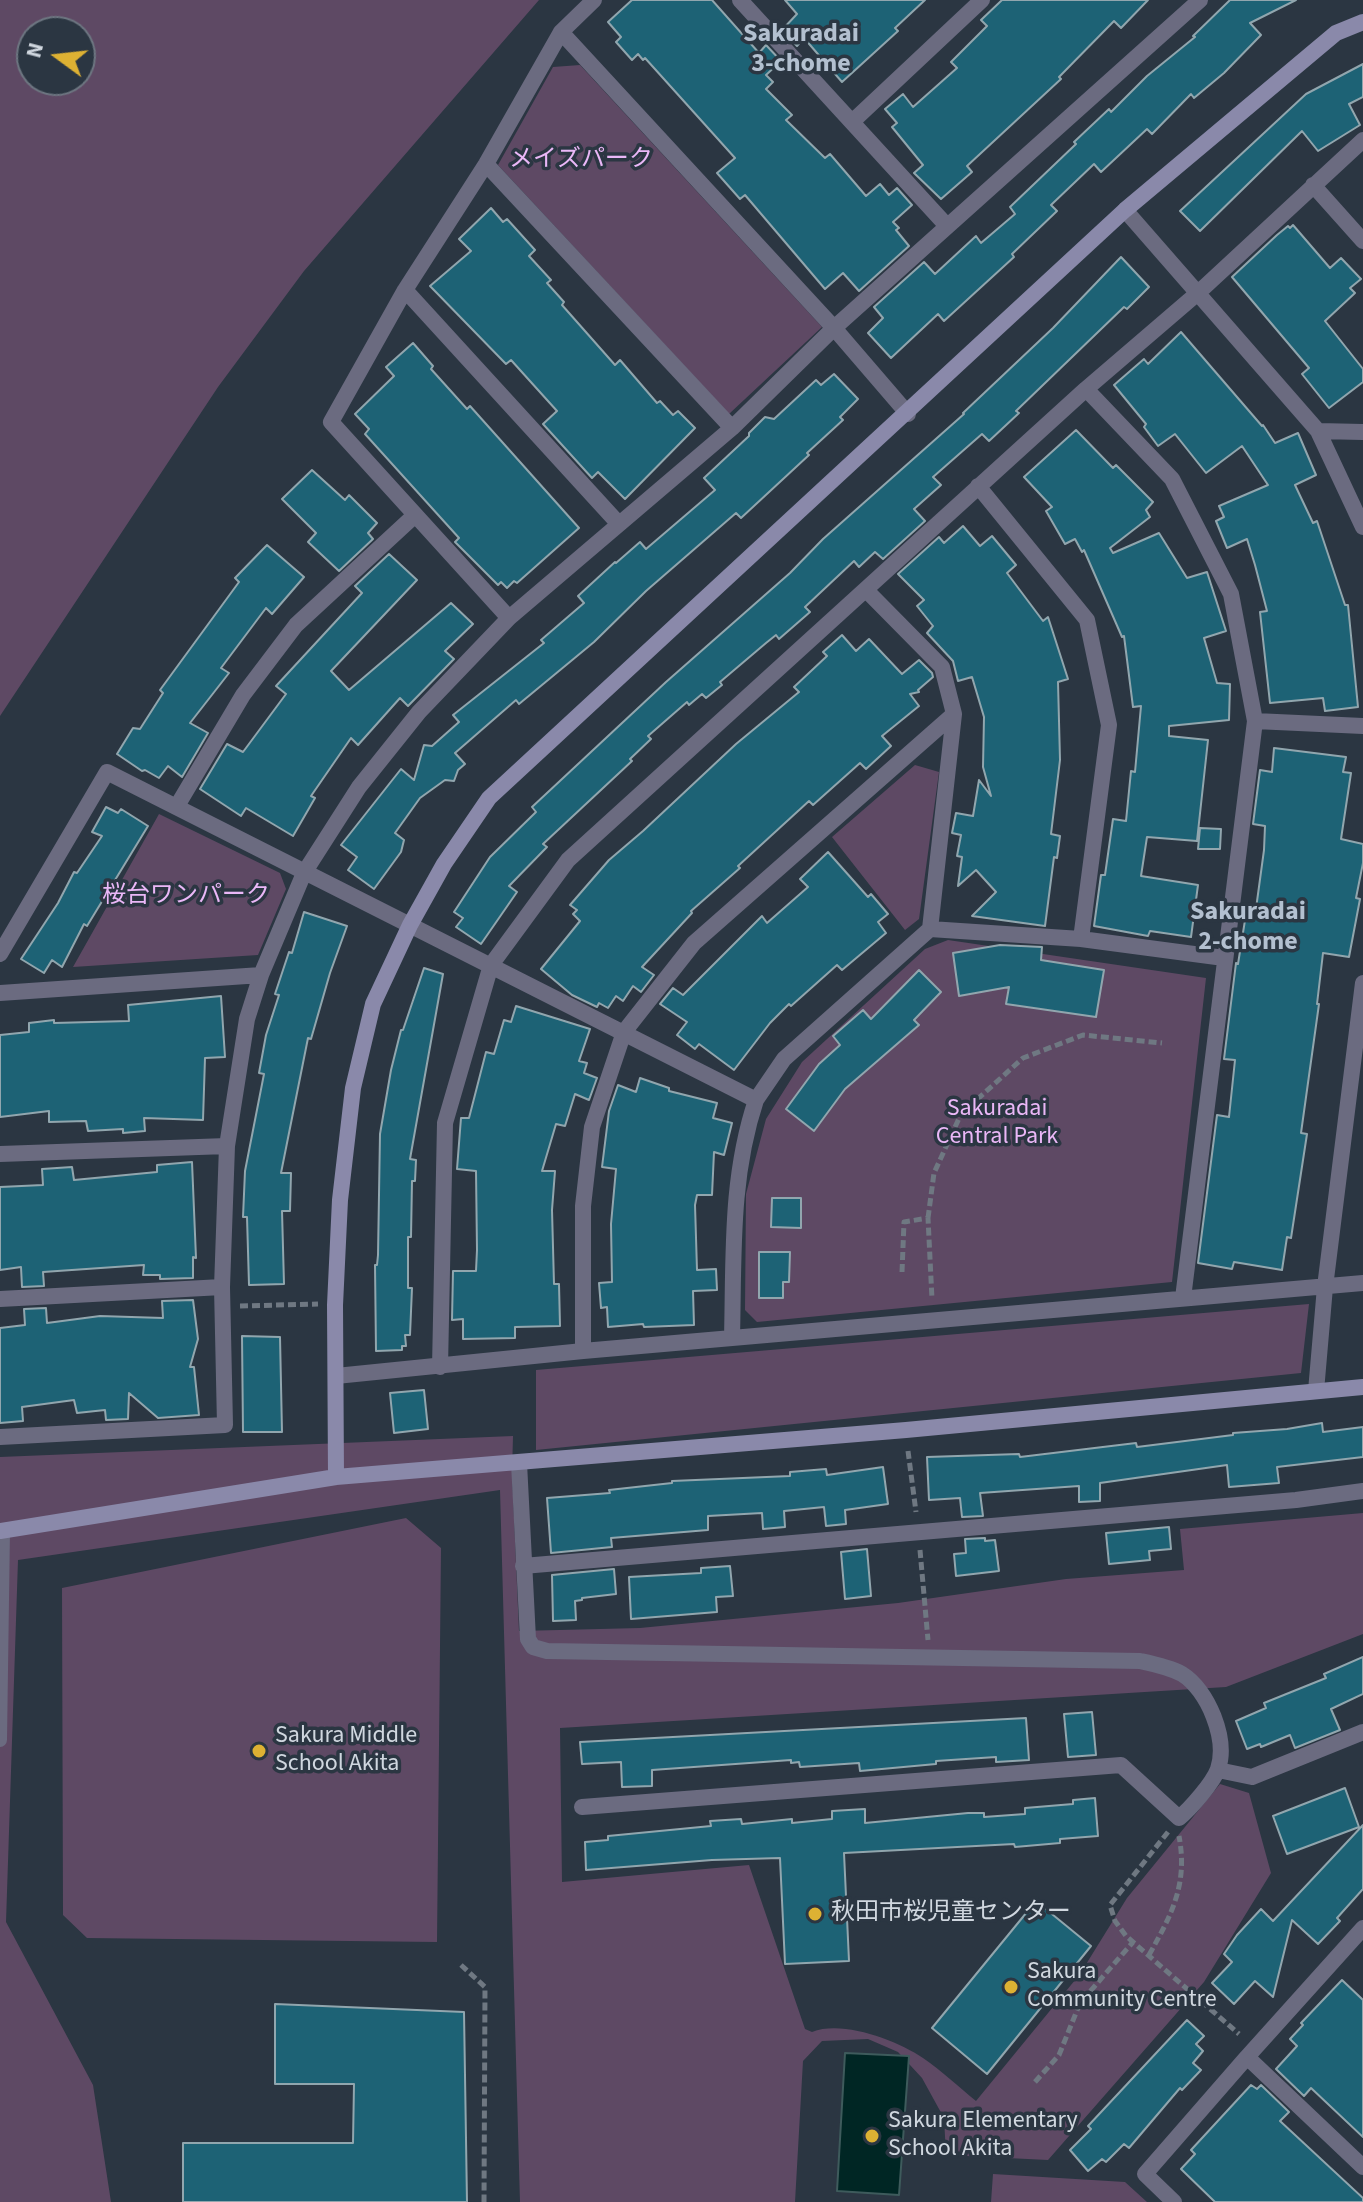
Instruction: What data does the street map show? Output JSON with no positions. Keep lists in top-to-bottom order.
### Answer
{
  "districts": ["Sakuradai 3-chome", "Sakuradai 2-chome"],
  "parks": ["メイズパーク", "桜台ワンパーク", "Sakuradai Central Park"],
  "places": [
    "Sakura Middle School Akita",
    "秋田市桜児童センター",
    "Sakura Community Centre",
    "Sakura Elementary School Akita"
  ],
  "north": "left"
}
